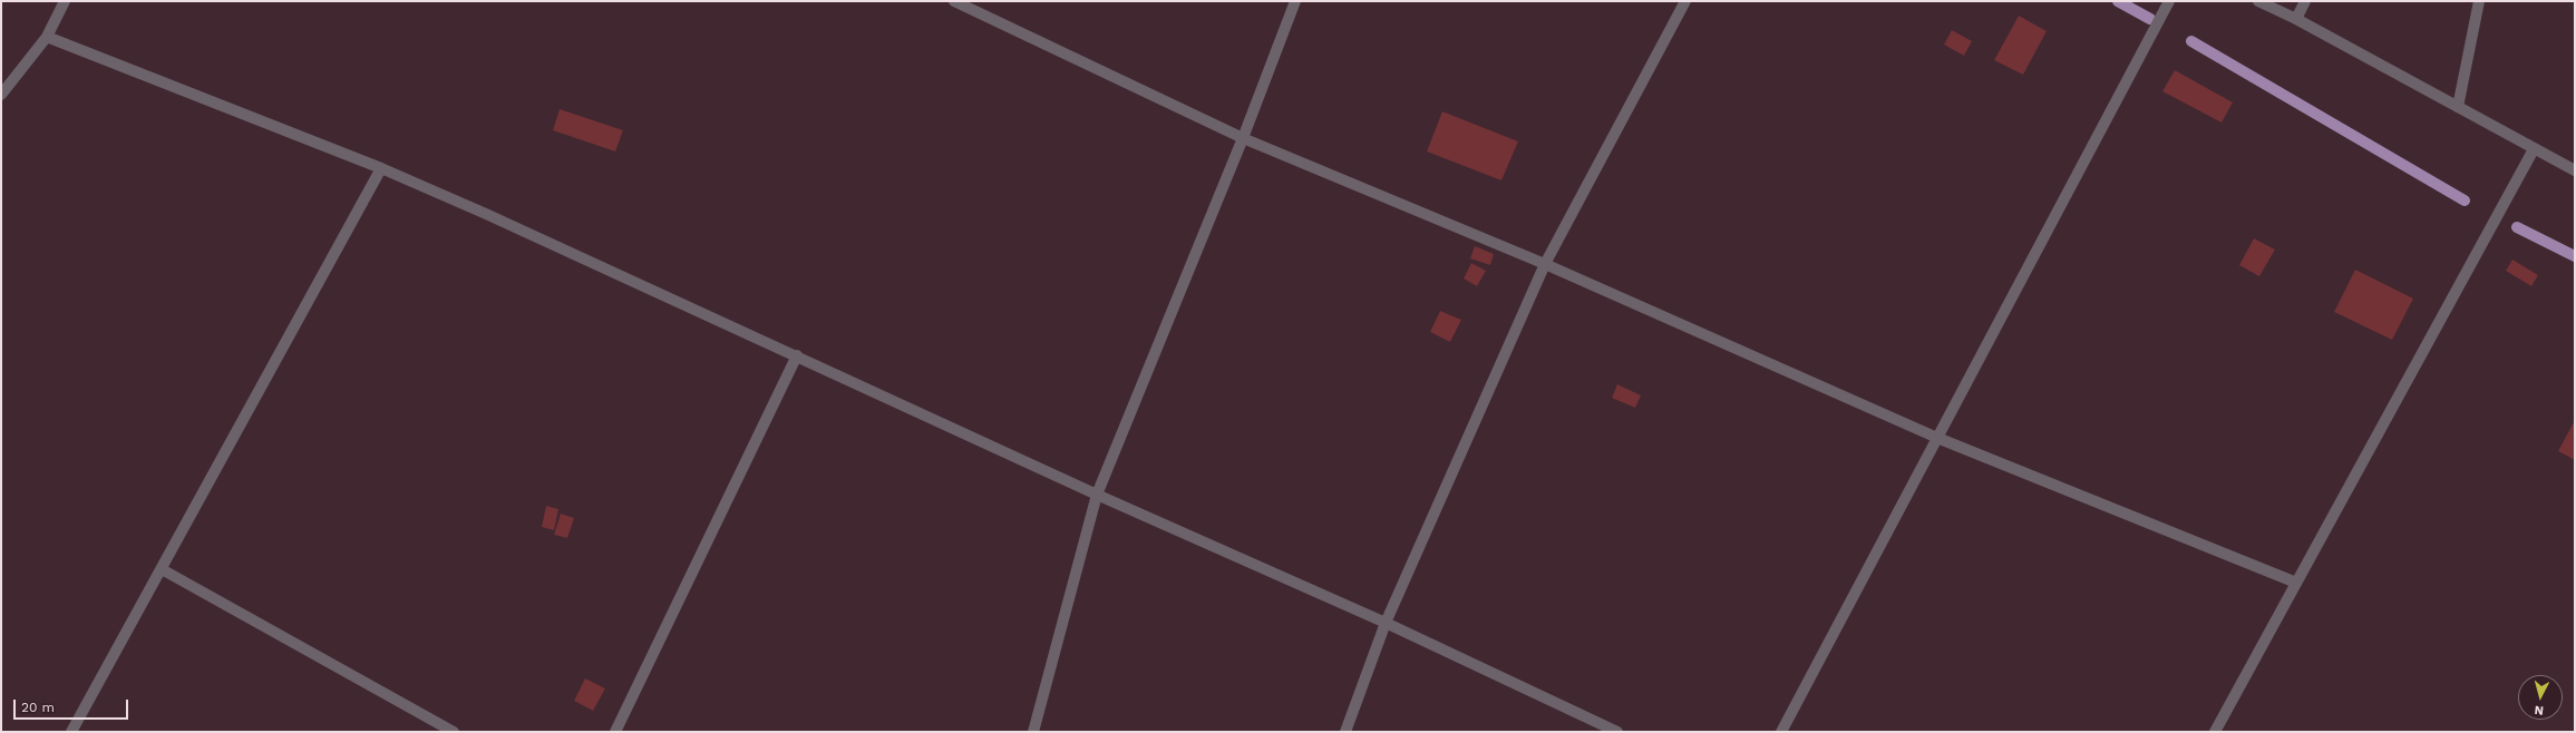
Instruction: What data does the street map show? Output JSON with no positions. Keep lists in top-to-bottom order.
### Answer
{
  "scale_bar": "20 m",
  "north": "bottom"
}
